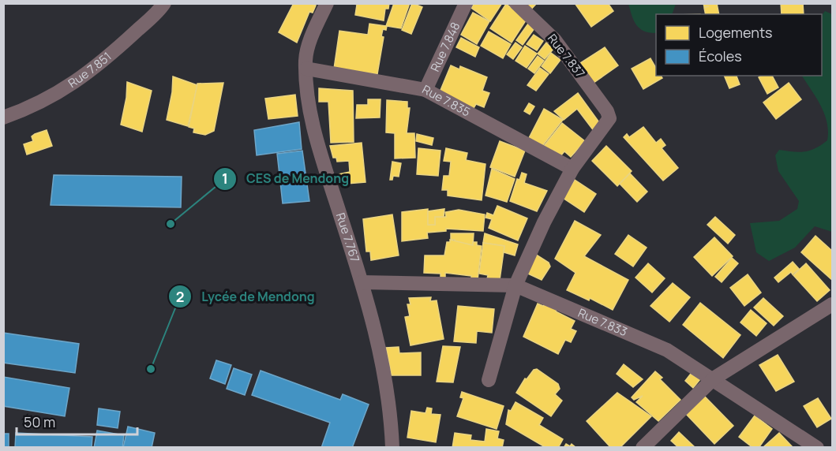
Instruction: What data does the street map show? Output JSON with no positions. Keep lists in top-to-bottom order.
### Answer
{
  "streets": {
    "street": [
      "Rue 7.848",
      "Rue 7.837",
      "Rue 7.851",
      "Rue 7.835",
      "Rue 7.767",
      "Rue 7.833"
    ]
  },
  "crossings": [
    ["Rue 7.848", "Rue 7.835"],
    ["Rue 7.837", "Rue 7.835"],
    ["Rue 7.835", "Rue 7.767"],
    ["Rue 7.767", "Rue 7.833"]
  ],
  "places": ["CES de Mendong", "Lycée de Mendong"],
  "legend": ["Logements", "Écoles"],
  "scale_bar": "50 m"
}
